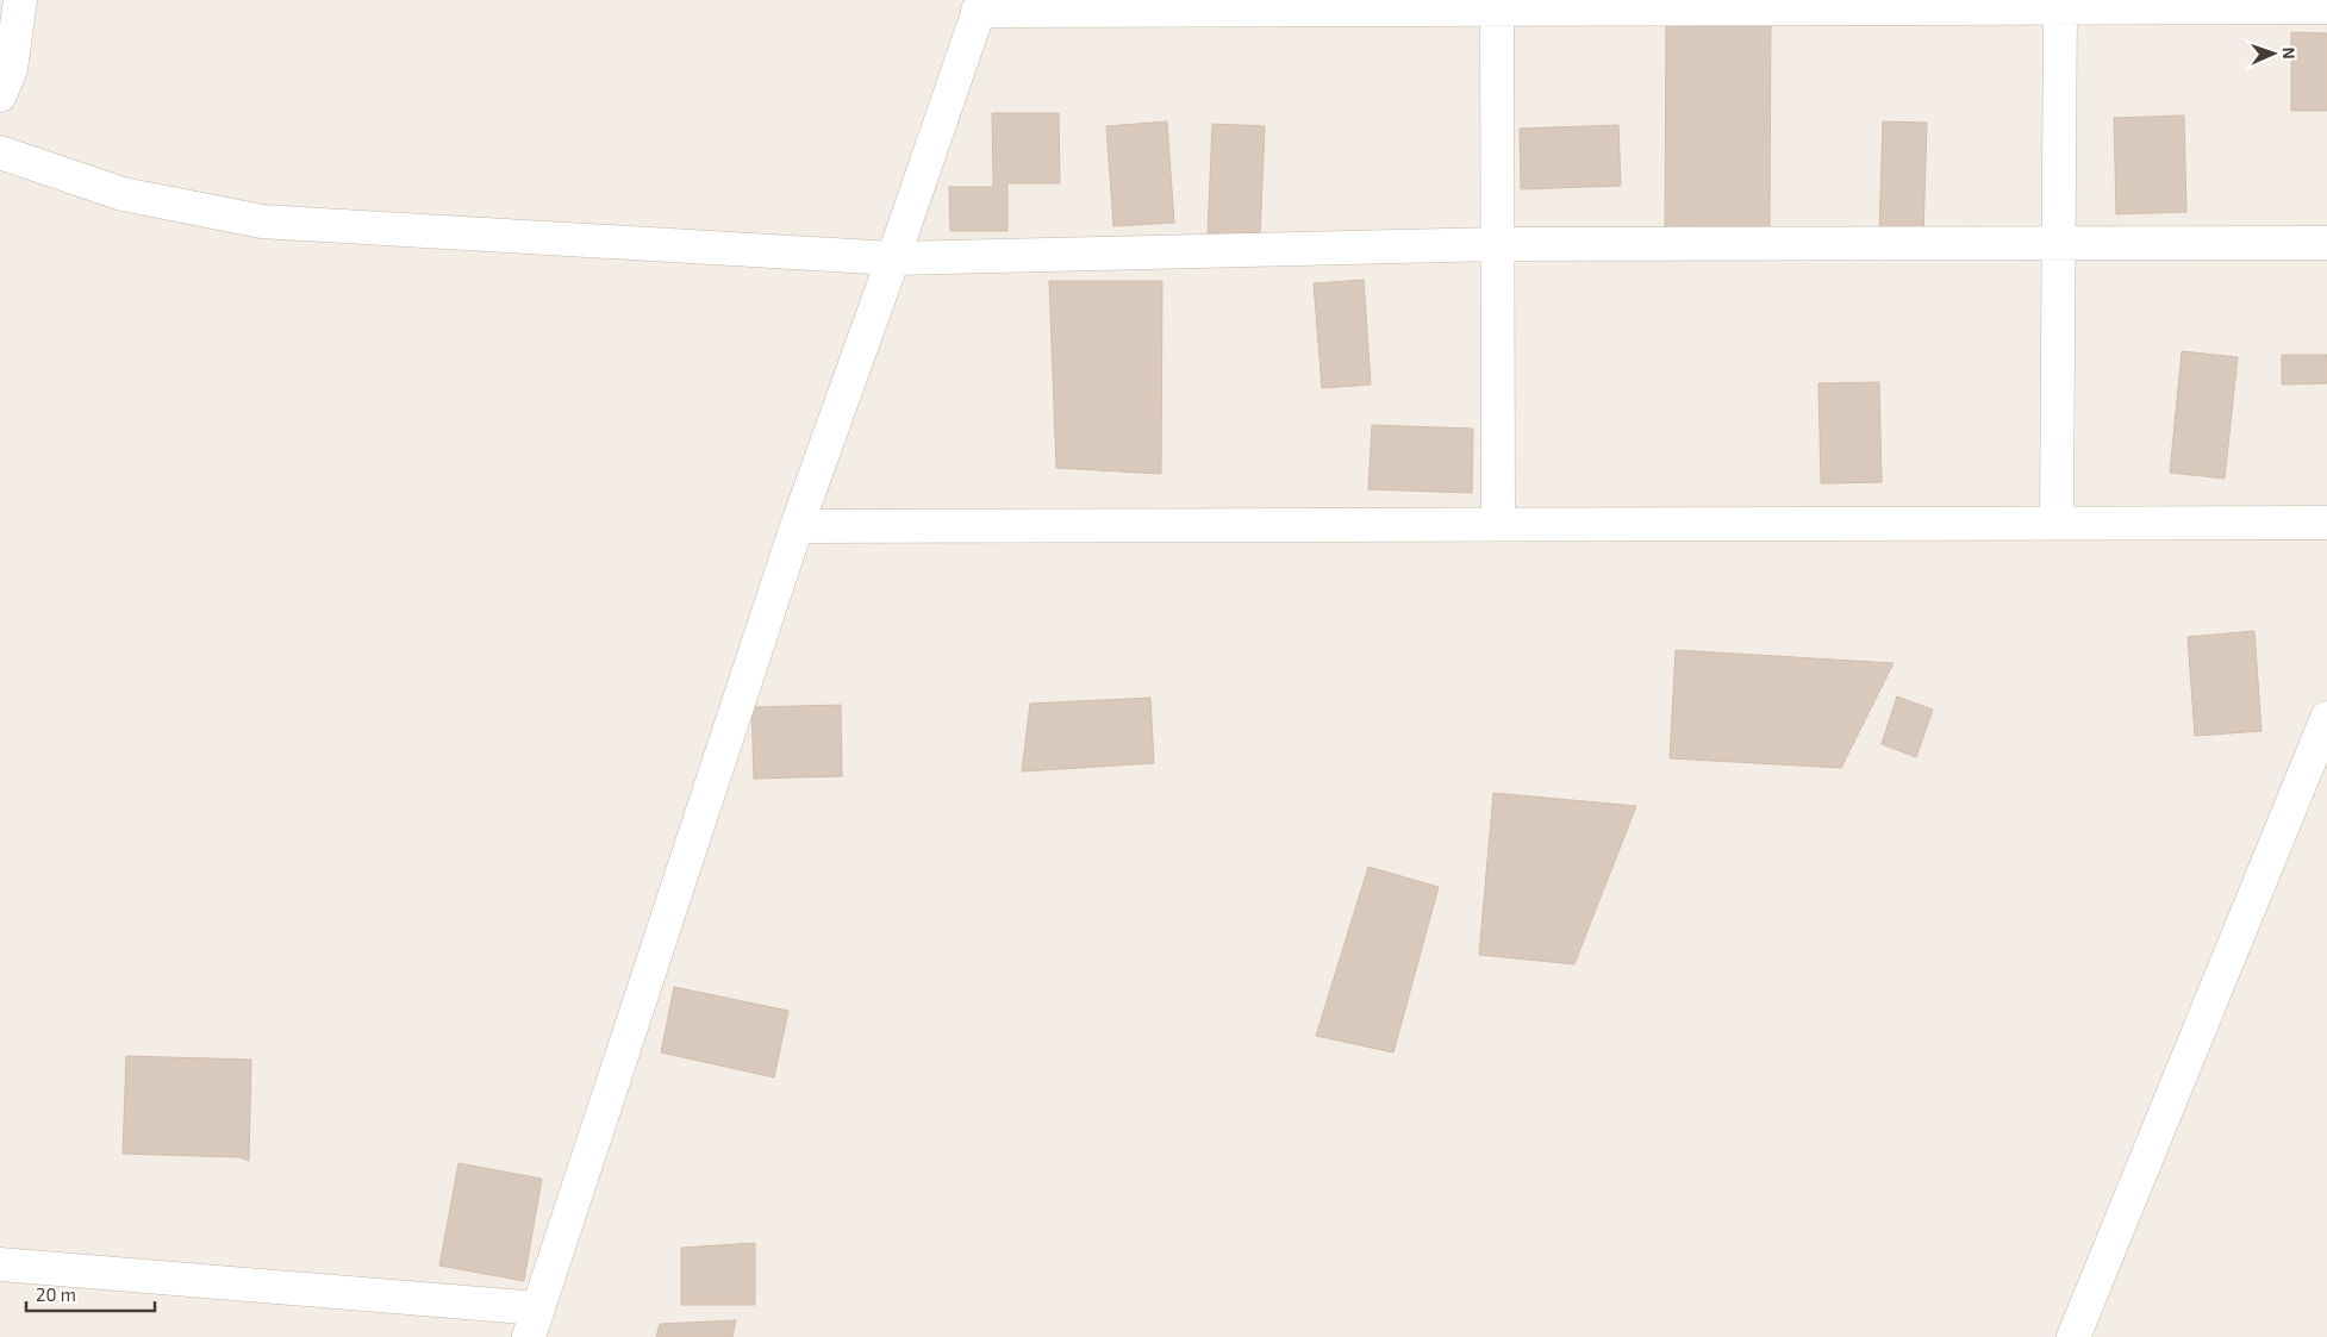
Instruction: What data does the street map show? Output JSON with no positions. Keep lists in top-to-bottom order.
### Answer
{
  "scale_bar": "20 m",
  "north": "right"
}
